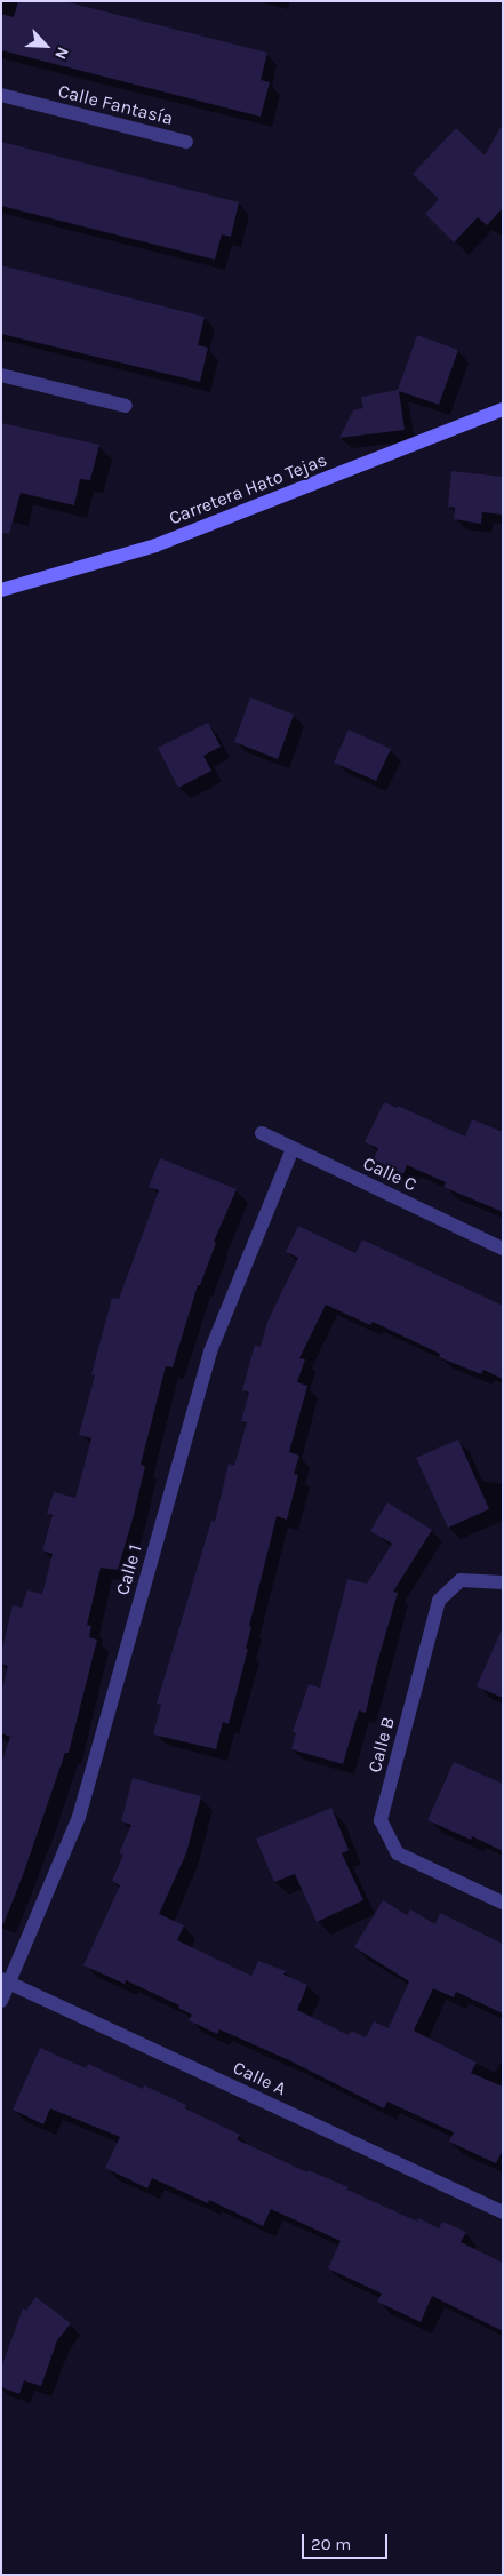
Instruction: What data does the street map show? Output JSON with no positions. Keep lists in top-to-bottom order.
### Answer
{
  "streets": {
    "street": [
      "Calle Fantasía",
      "Carretera Hato Tejas",
      "Calle C",
      "Calle 1",
      "Calle B",
      "Calle A"
    ]
  },
  "crossings": [
    ["Calle C", "Calle 1"],
    ["Calle 1", "Calle A"]
  ],
  "scale_bar": "20 m",
  "north": "bottom right"
}
